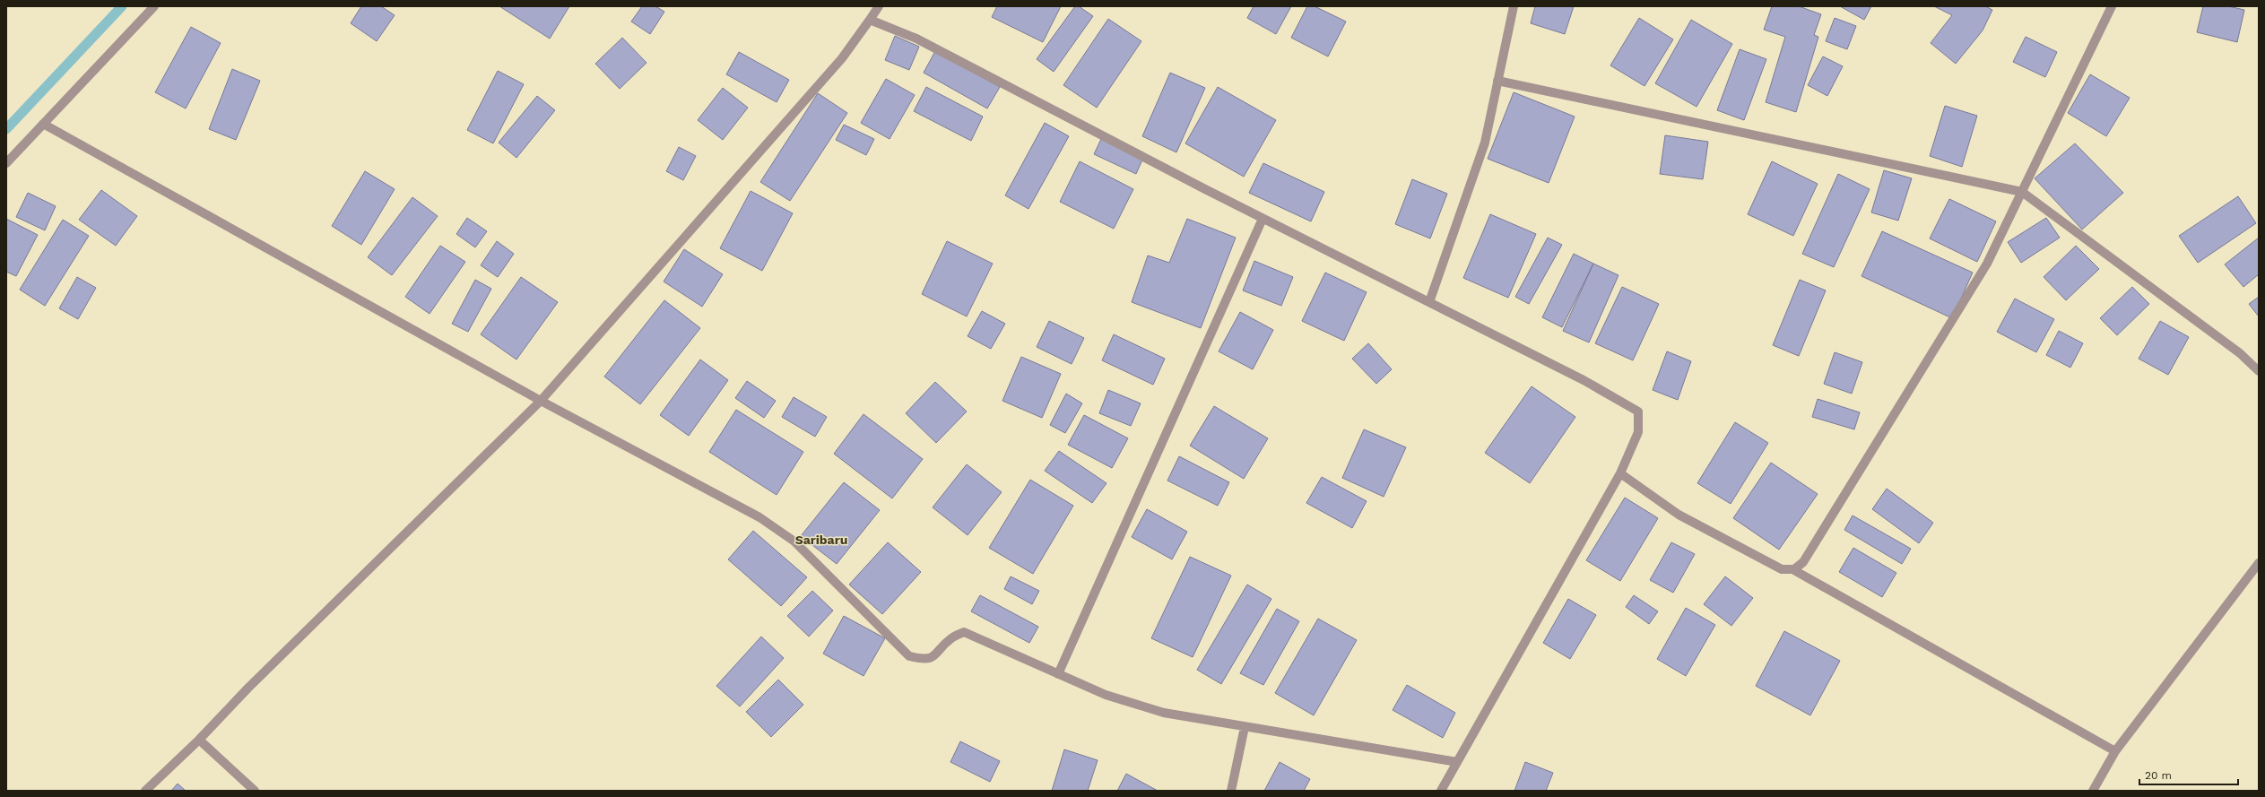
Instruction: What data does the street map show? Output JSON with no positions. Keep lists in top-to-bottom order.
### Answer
{
  "districts": ["Saribaru"],
  "scale_bar": "20 m"
}
